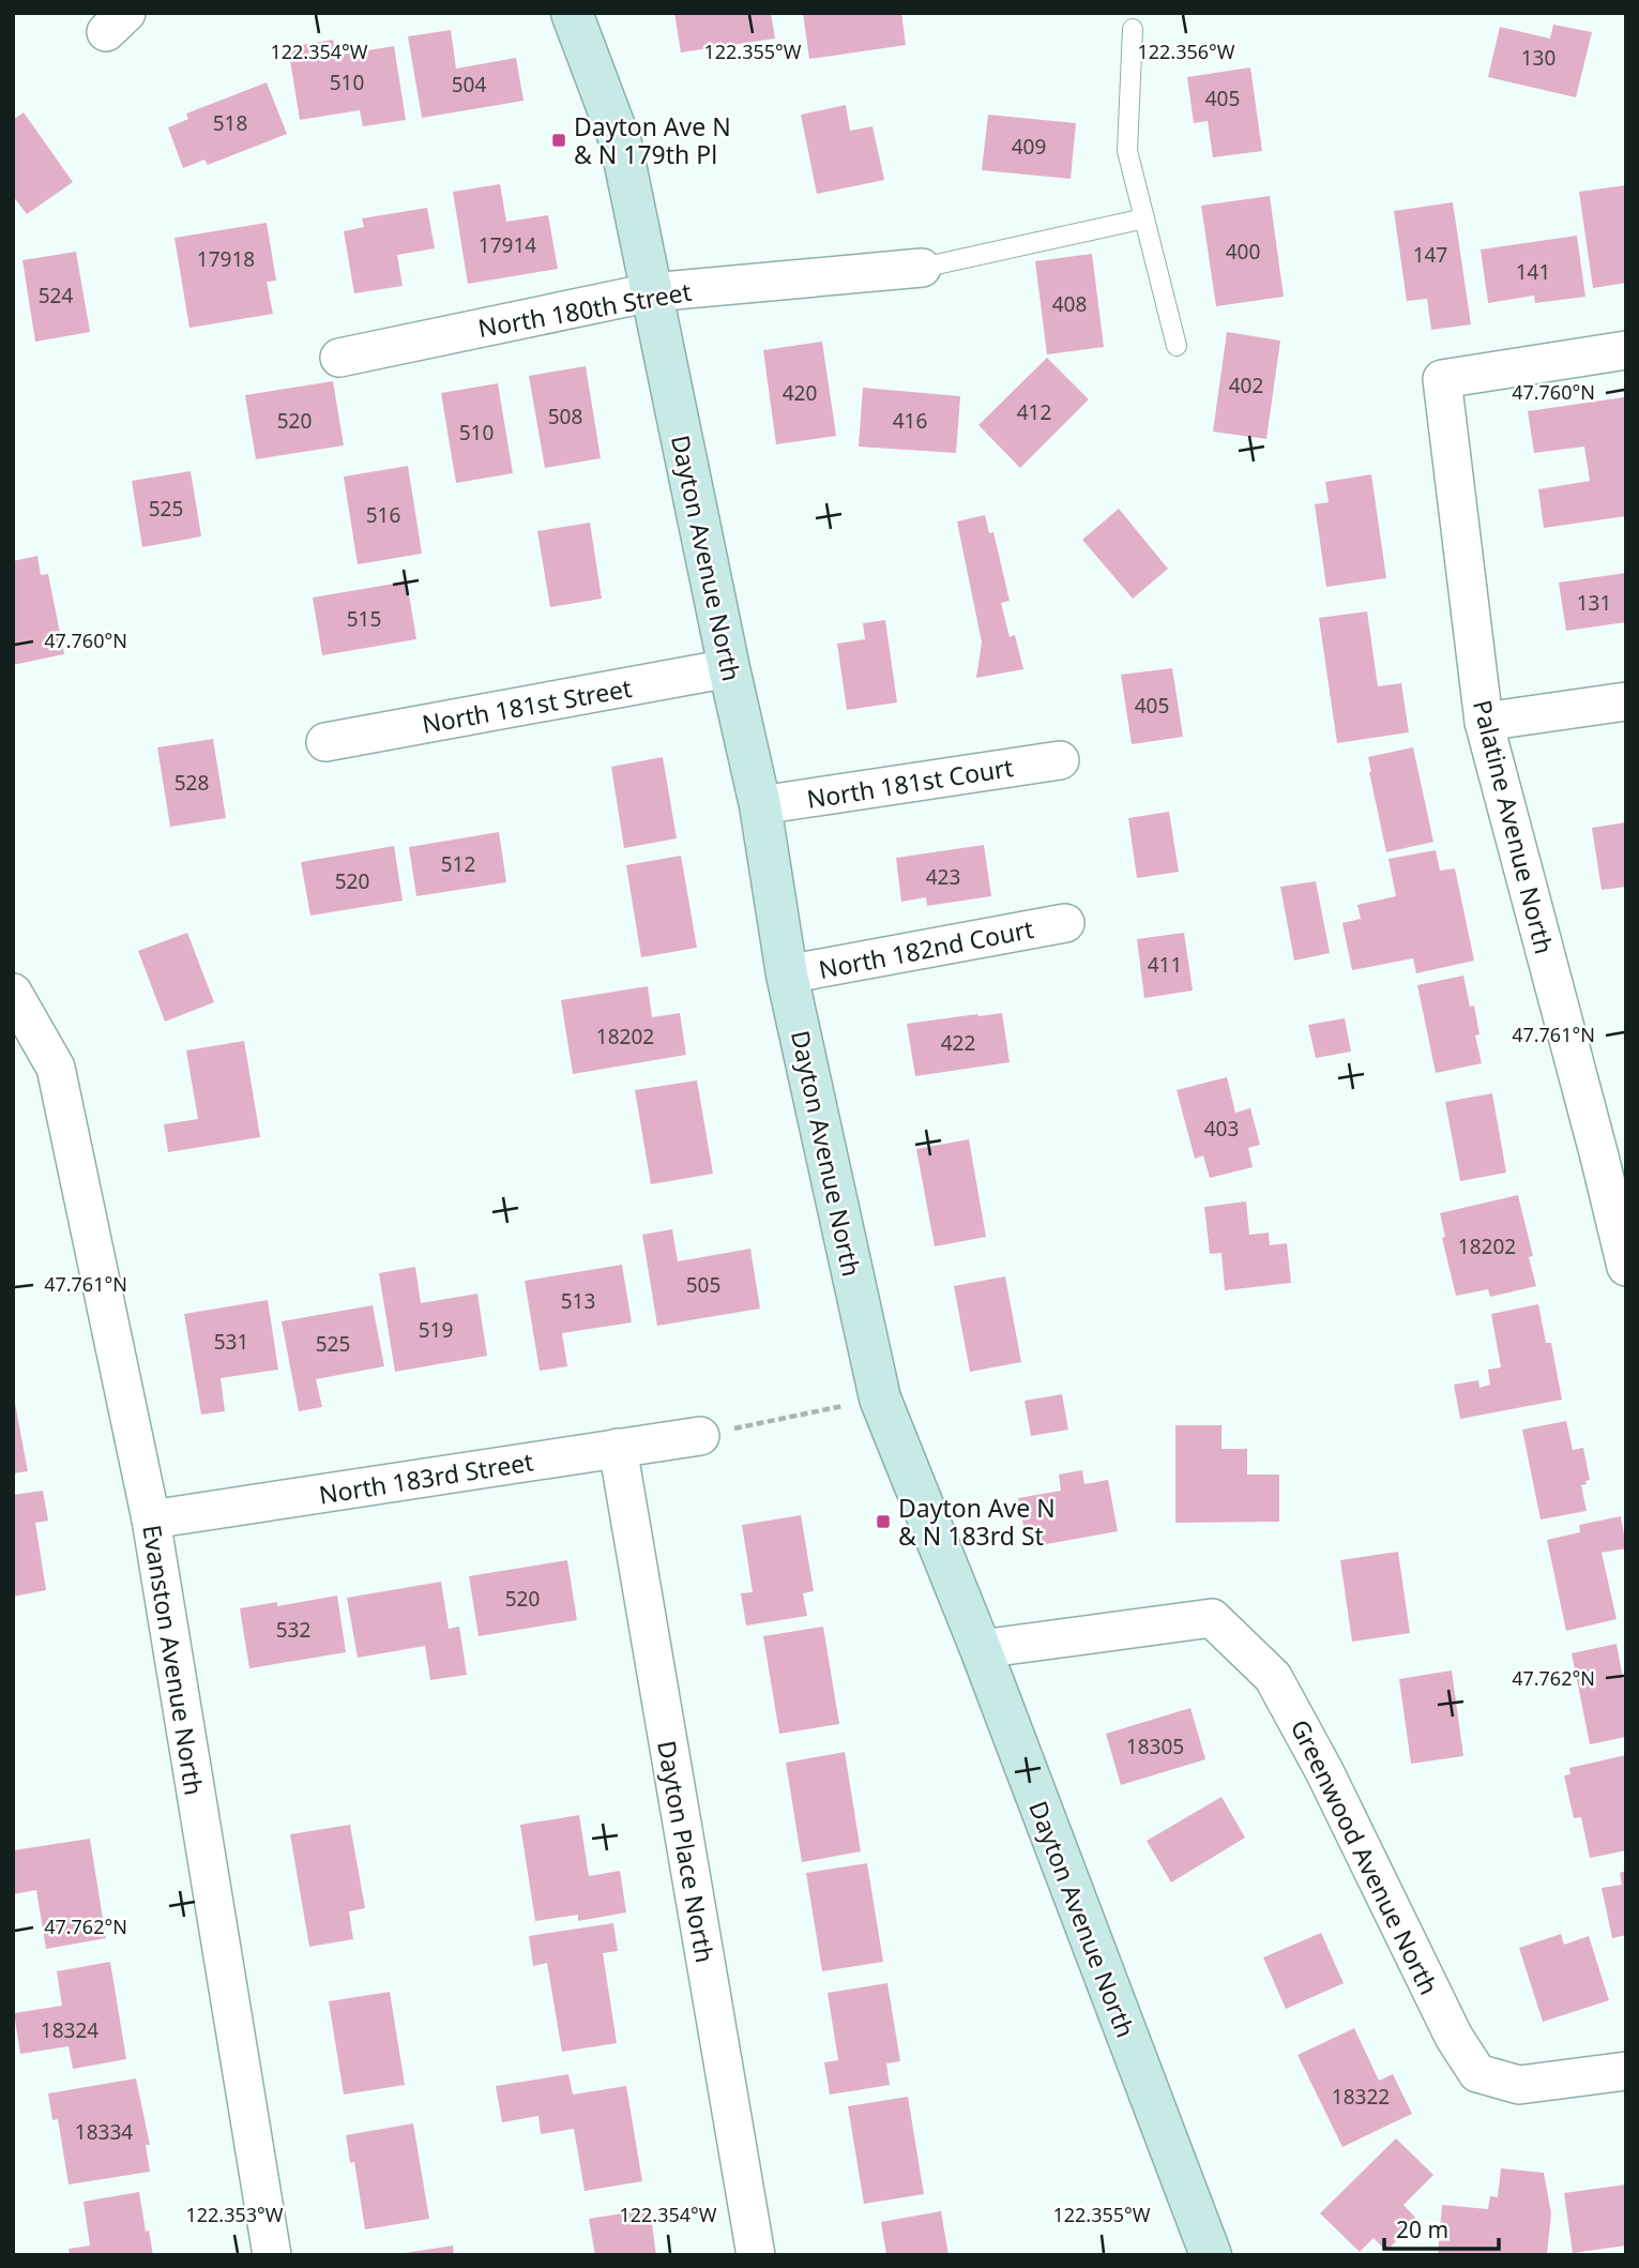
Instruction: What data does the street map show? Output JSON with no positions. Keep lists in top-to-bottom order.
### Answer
{
  "streets": {
    "street": [
      "North 180th Street",
      "Dayton Avenue North",
      "North 181st Street",
      "North 181st Court",
      "Palatine Avenue North",
      "North 182nd Court",
      "North 183rd Street",
      "Evanston Avenue North",
      "Dayton Place North",
      "Greenwood Avenue North"
    ]
  },
  "crossings": [
    ["North 180th Street", "Dayton Avenue North"],
    ["Dayton Avenue North", "North 181st Street"],
    ["Dayton Avenue North", "North 181st Court"],
    ["Dayton Avenue North", "North 182nd Court"],
    ["Dayton Avenue North", "Greenwood Avenue North"],
    ["North 183rd Street", "Evanston Avenue North"],
    ["North 183rd Street", "Dayton Place North"]
  ],
  "places": {
    "transit": ["Dayton Ave N & N 179th Pl", "Dayton Ave N & N 183rd St"]
  },
  "house_numbers": [
    "130",
    "510",
    "504",
    "405",
    "518",
    "409",
    "17914",
    "400",
    "147",
    "17918",
    "141",
    "524",
    "408",
    "402",
    "420",
    "412",
    "508",
    "520",
    "416",
    "510",
    "525",
    "516",
    "131",
    "515",
    "405",
    "528",
    "512",
    "423",
    "520",
    "411",
    "18202",
    "422",
    "403",
    "18202",
    "505",
    "513",
    "519",
    "531",
    "525",
    "520",
    "532",
    "18305",
    "18324",
    "18322",
    "18334"
  ],
  "scale_bar": "20 m",
  "coordinates": [
    "122.354°W",
    "122.355°W",
    "122.356°W",
    "47.760°N",
    "47.761°N",
    "47.762°N",
    "122.353°W"
  ]
}
